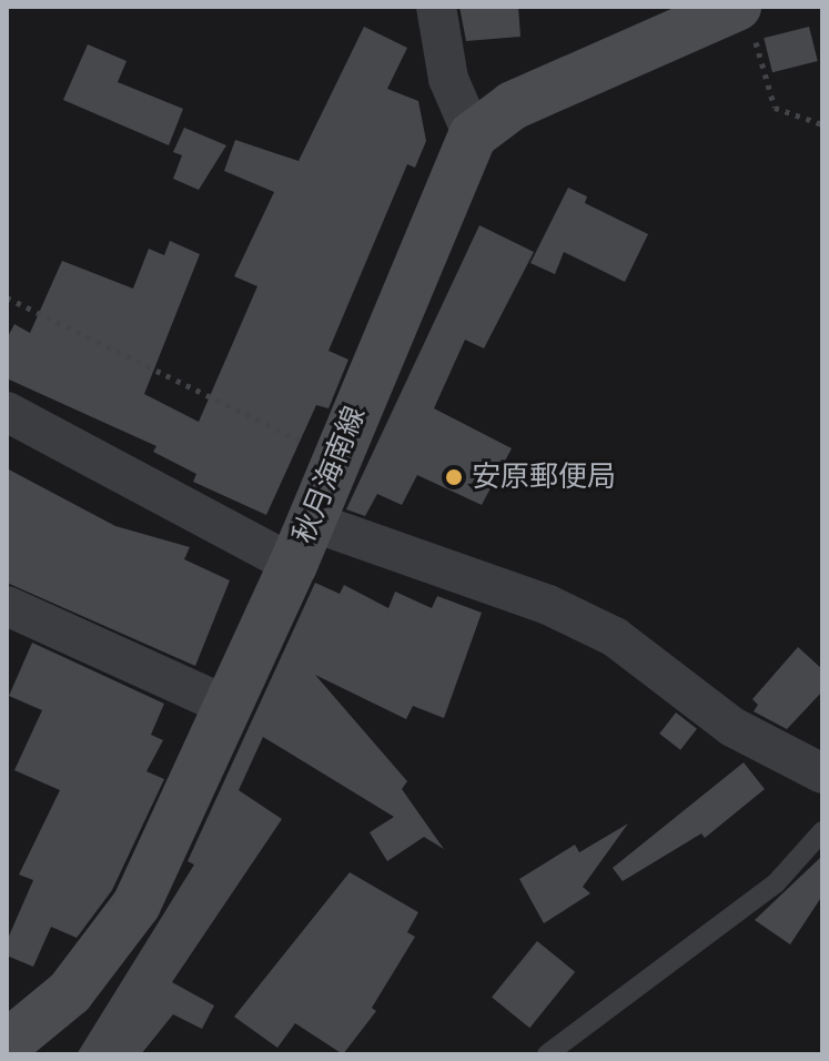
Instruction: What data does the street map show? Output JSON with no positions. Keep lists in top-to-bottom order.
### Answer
{
  "streets": {
    "main road": ["秋月海南線"]
  },
  "places": ["安原郵便局"]
}
